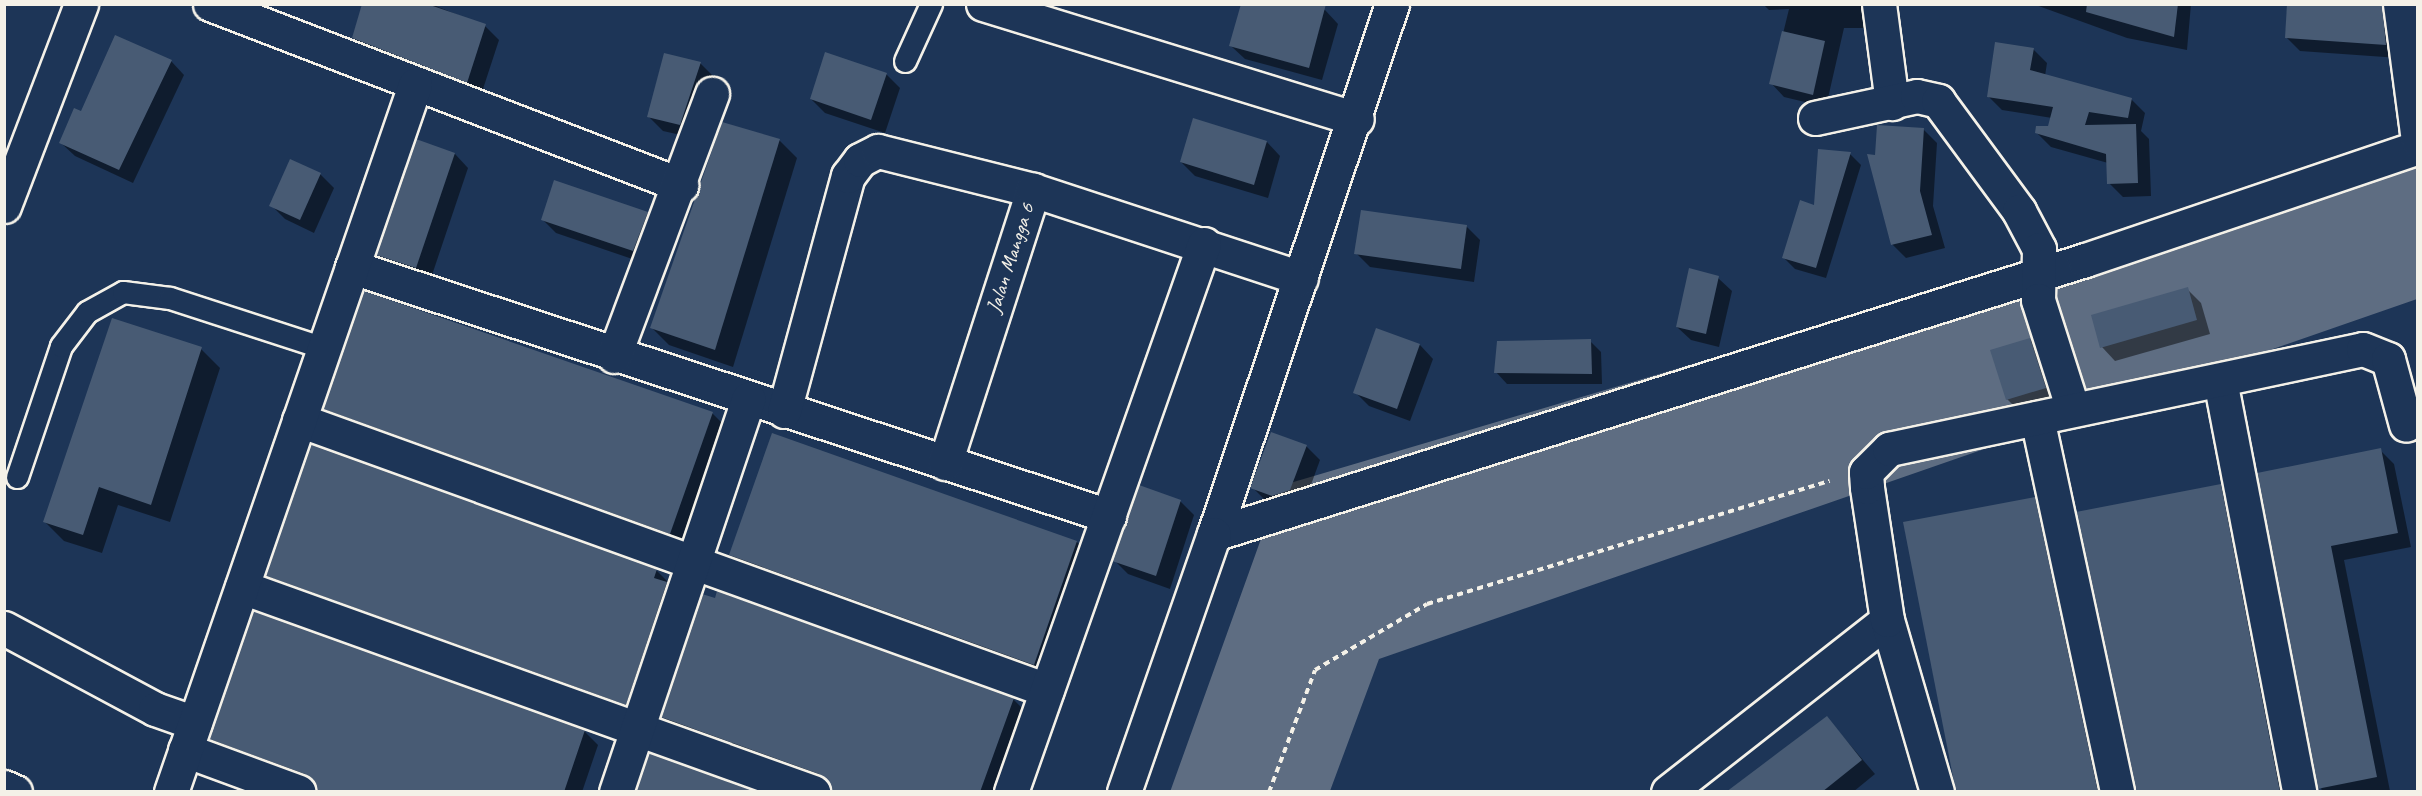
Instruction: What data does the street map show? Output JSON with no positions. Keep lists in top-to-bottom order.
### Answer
{
  "streets": {
    "street": ["Jalan Mangga 6"]
  }
}
